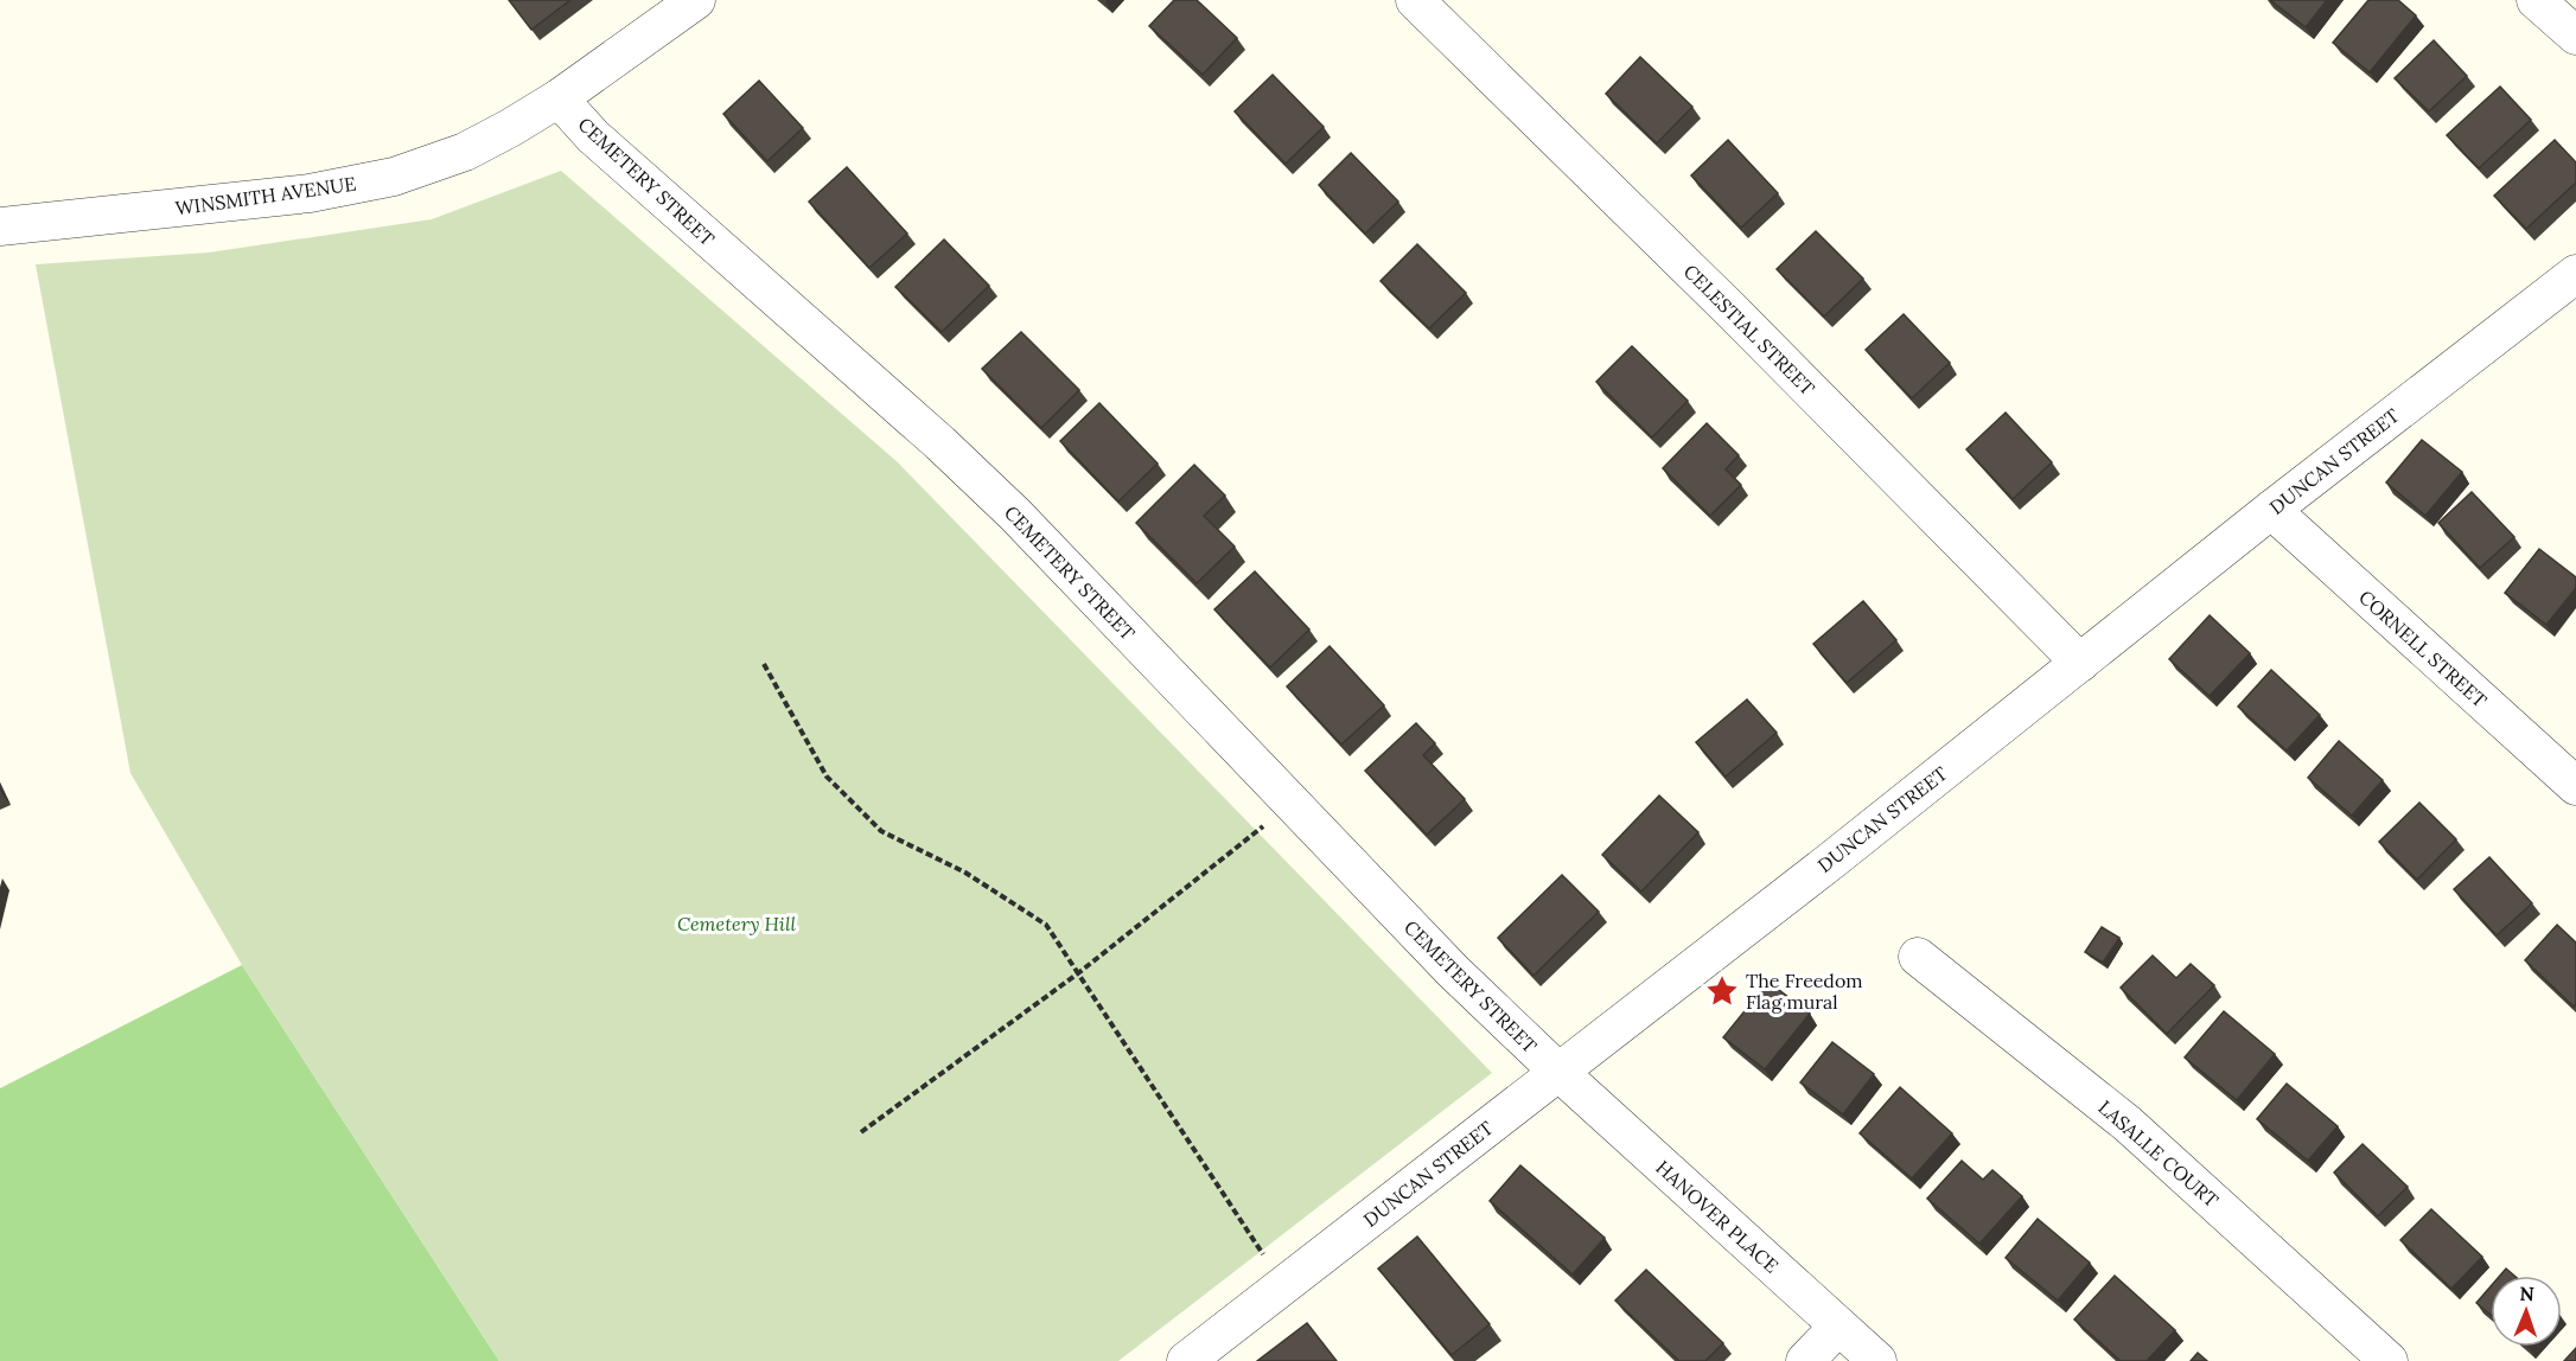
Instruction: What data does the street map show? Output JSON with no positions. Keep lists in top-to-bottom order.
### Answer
{
  "streets": {
    "street": [
      "CEMETERY STREET",
      "WINSMITH AVENUE",
      "CELESTIAL STREET",
      "DUNCAN STREET",
      "CORNELL STREET",
      "LASALLE COURT",
      "HANOVER PLACE"
    ]
  },
  "crossings": [
    ["CEMETERY STREET", "WINSMITH AVENUE"],
    ["CEMETERY STREET", "DUNCAN STREET"],
    ["CEMETERY STREET", "HANOVER PLACE"],
    ["CELESTIAL STREET", "DUNCAN STREET"],
    ["DUNCAN STREET", "CORNELL STREET"],
    ["DUNCAN STREET", "HANOVER PLACE"]
  ],
  "parks": ["Cemetery Hill"],
  "places": {
    "place": ["The Freedom Flag mural"]
  },
  "north": "top"
}
